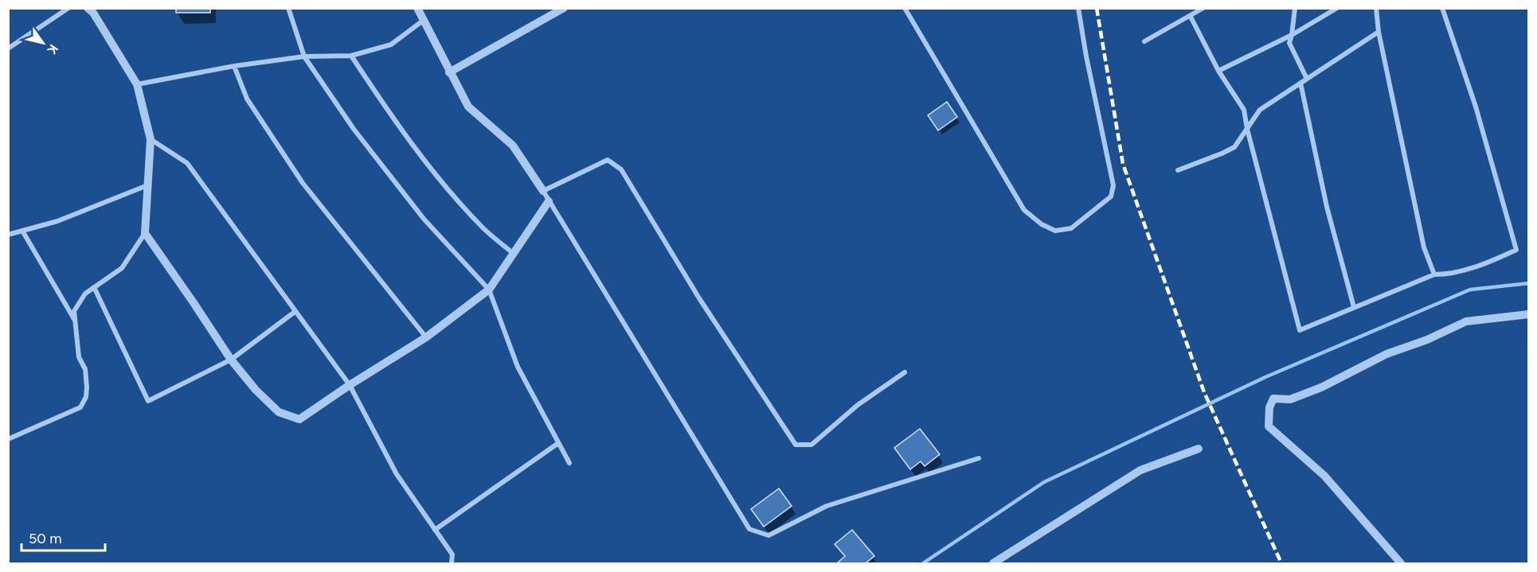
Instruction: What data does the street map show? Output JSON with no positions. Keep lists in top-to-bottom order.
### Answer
{
  "scale_bar": "50 m",
  "north": "bottom right"
}
